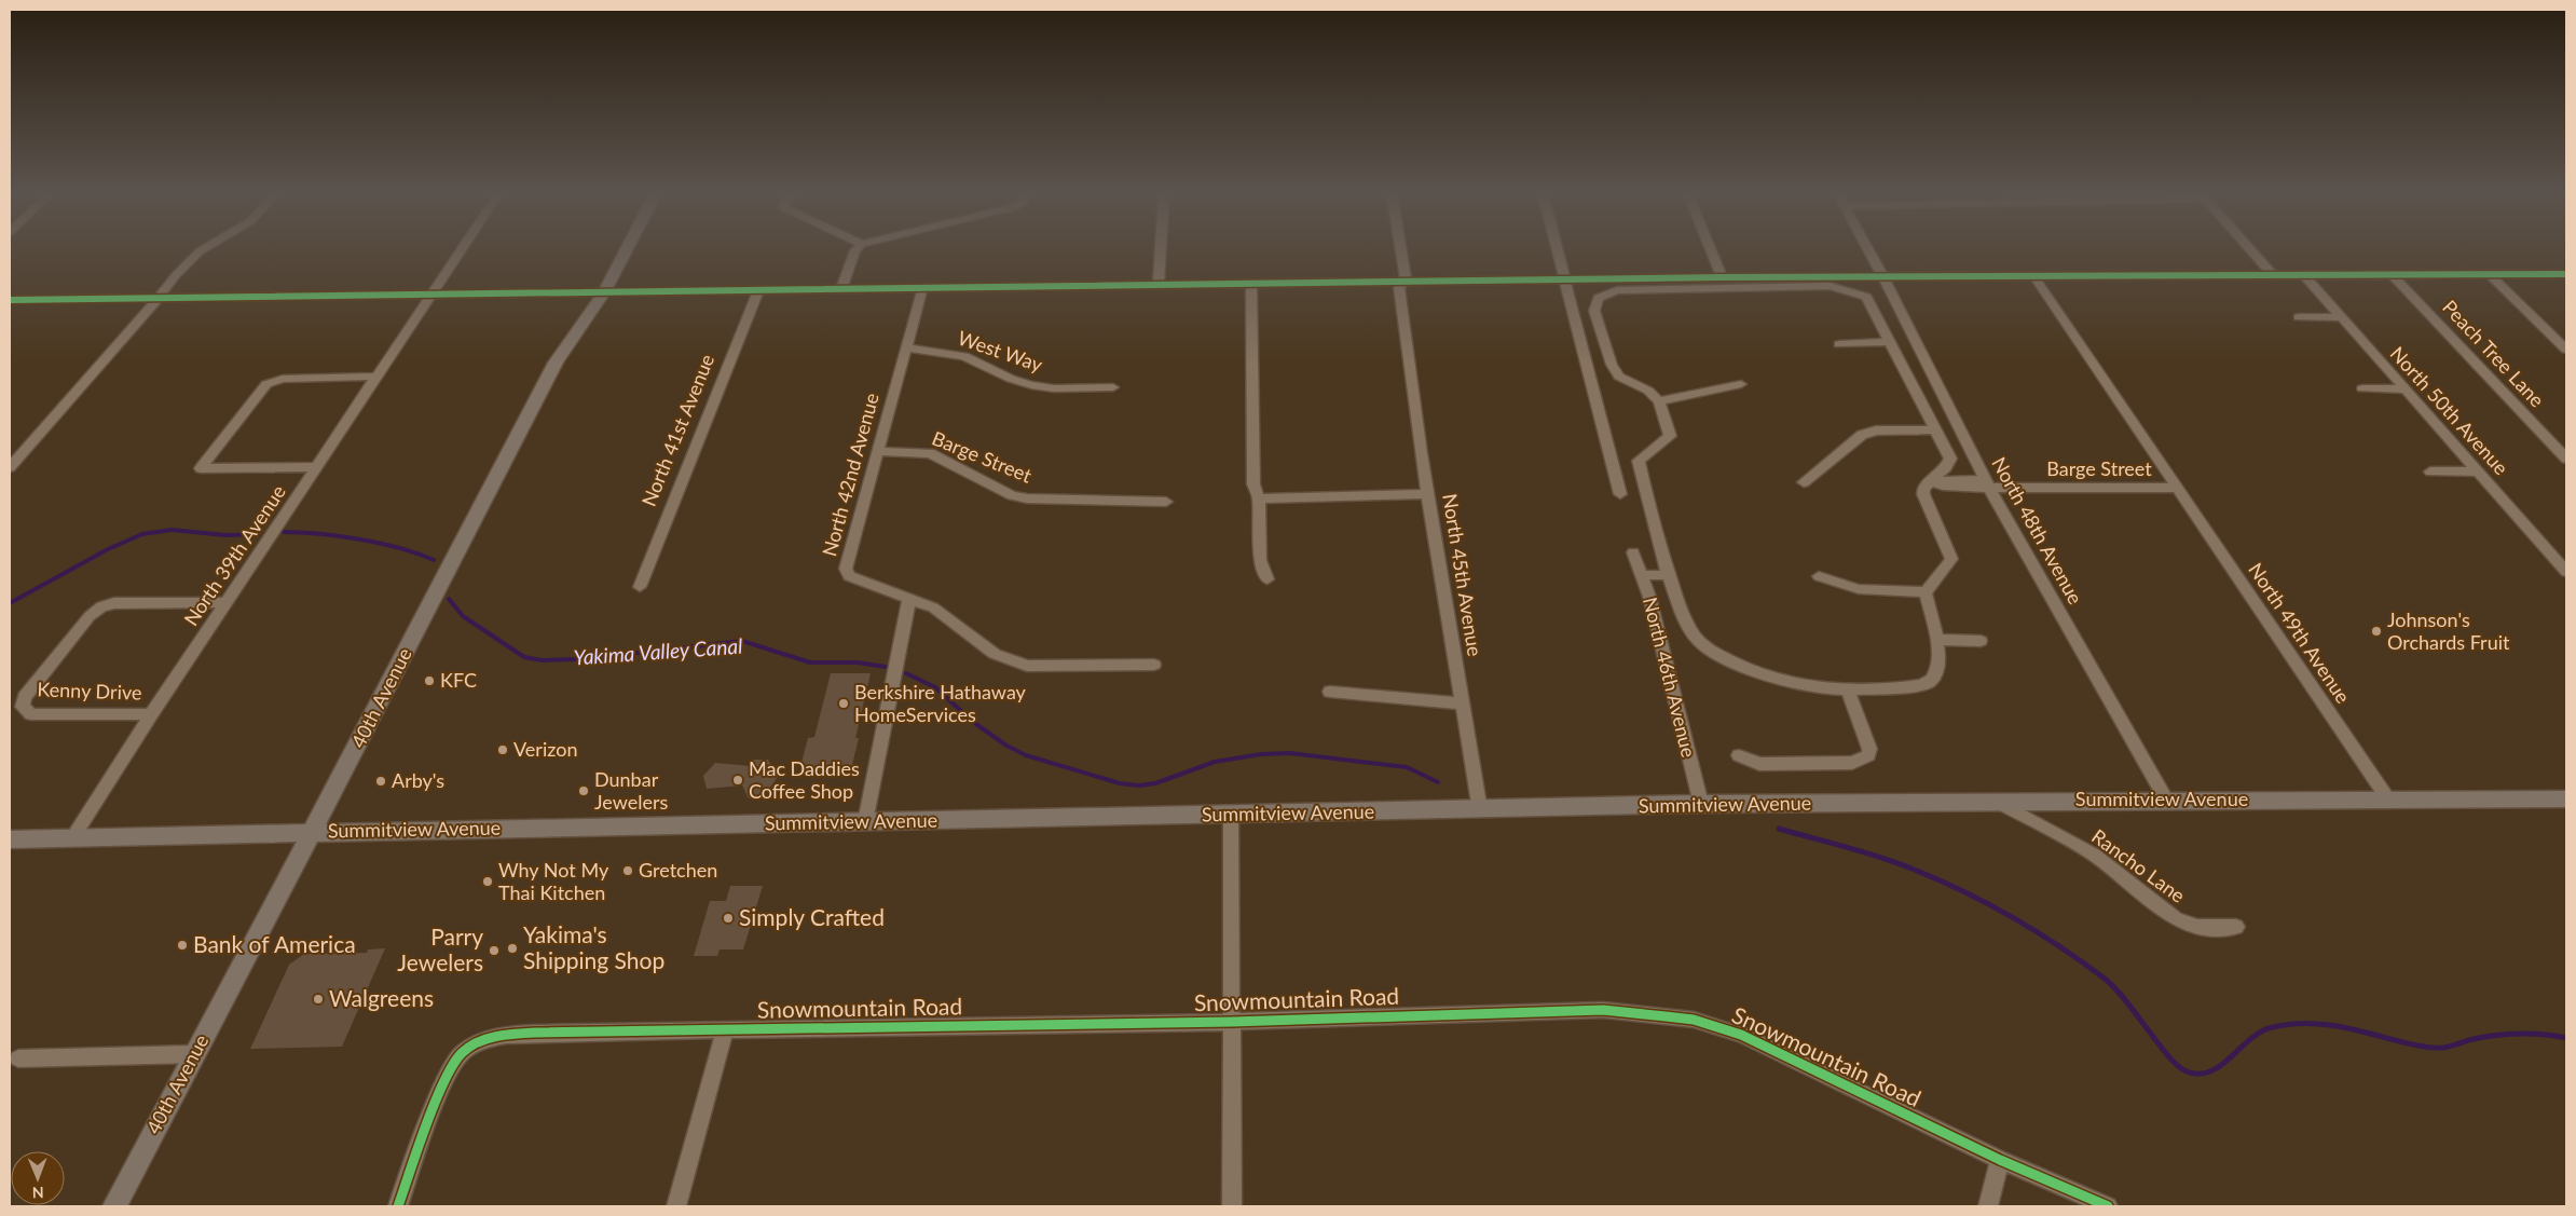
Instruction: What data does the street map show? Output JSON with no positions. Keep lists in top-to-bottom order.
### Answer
{
  "streets": {
    "main road": ["40th Avenue", "Summitview Avenue"],
    "street": [
      "West Way",
      "Peach Tree Lane",
      "North 50th Avenue",
      "North 41st Avenue",
      "Barge Street",
      "North 42nd Avenue",
      "North 48th Avenue",
      "North 39th Avenue",
      "North 45th Avenue",
      "North 49th Avenue",
      "North 46th Avenue",
      "Kenny Drive",
      "Rancho Lane",
      "Snowmountain Road"
    ]
  },
  "crossings": [
    ["West Way", "North 42nd Avenue"],
    ["Barge Street", "North 42nd Avenue"],
    ["Barge Street", "North 48th Avenue"],
    ["Barge Street", "North 49th Avenue"],
    ["North 48th Avenue", "Summitview Avenue"],
    ["North 39th Avenue", "Kenny Drive"],
    ["North 39th Avenue", "Summitview Avenue"],
    ["North 45th Avenue", "Summitview Avenue"],
    ["North 49th Avenue", "Summitview Avenue"],
    ["North 46th Avenue", "Summitview Avenue"],
    ["40th Avenue", "Summitview Avenue"],
    ["Summitview Avenue", "Rancho Lane"]
  ],
  "water": ["Yakima Valley Canal"],
  "places": [
    "Johnson's Orchards Fruit",
    "KFC",
    "Berkshire Hathaway HomeServices",
    "Verizon",
    "Mac Daddies Coffee Shop",
    "Arby's",
    "Dunbar Jewelers",
    "Gretchen",
    "Why Not My Thai Kitchen",
    "Simply Crafted",
    "Bank of America",
    "Yakima's Shipping Shop",
    "Parry Jewelers",
    "Walgreens"
  ],
  "north": "bottom"
}
